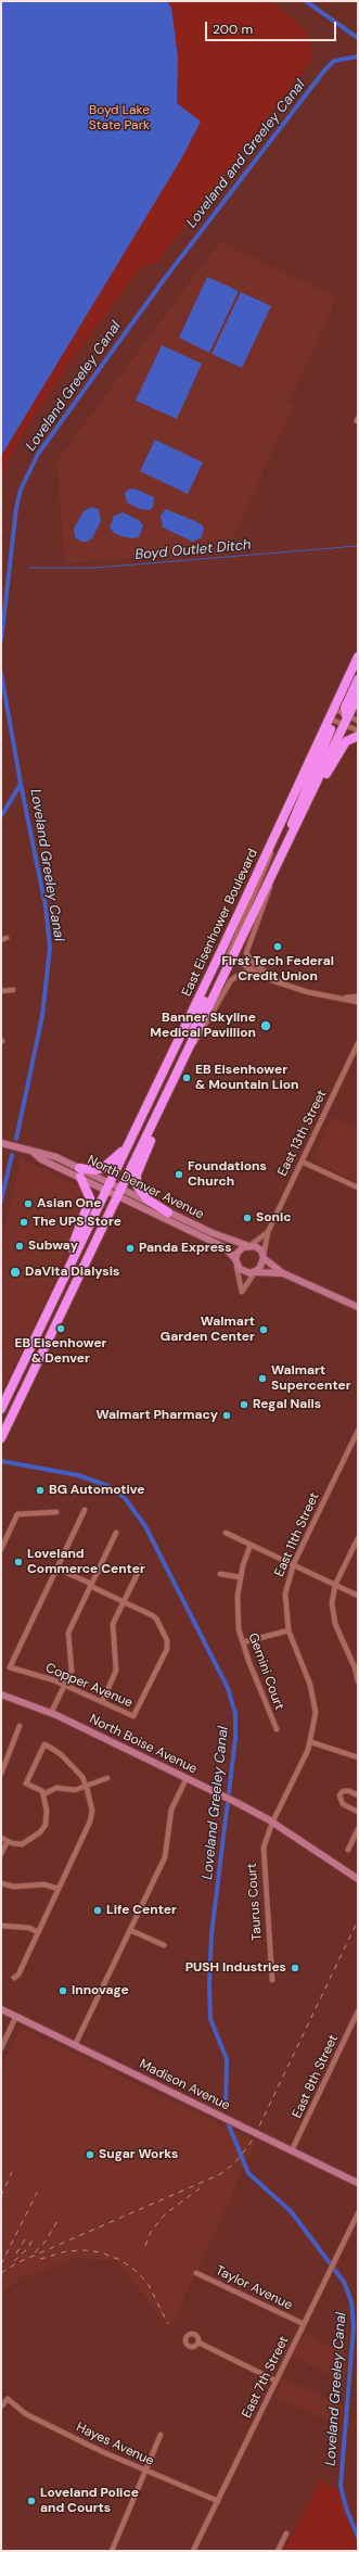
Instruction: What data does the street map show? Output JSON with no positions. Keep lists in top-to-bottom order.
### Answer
{
  "streets": {
    "highway": ["East Eisenhower Boulevard"],
    "main road": ["North Denver Avenue", "North Boise Avenue", "Madison Avenue"],
    "street": [
      "East 13th Street",
      "East 11th Street",
      "Gemini Court",
      "Copper Avenue",
      "Taurus Court",
      "East 8th Street",
      "Taylor Avenue",
      "East 7th Street",
      "Hayes Avenue"
    ]
  },
  "crossings": [
    ["East Eisenhower Boulevard", "North Denver Avenue"],
    ["East 13th Street", "North Denver Avenue"],
    ["East 11th Street", "North Boise Avenue"],
    ["East 11th Street", "Taurus Court"],
    ["North Boise Avenue", "Taurus Court"],
    ["East 8th Street", "Madison Avenue"],
    ["Taylor Avenue", "East 7th Street"],
    ["East 7th Street", "Hayes Avenue"]
  ],
  "water": ["Loveland and Greeley Canal", "Loveland Greeley Canal", "Boyd Outlet Ditch"],
  "parks": ["Boyd Lake State Park"],
  "places": [
    "First Tech Federal Credit Union",
    "Banner Skyline Medical Pavillion",
    "EB Eisenhower & Mountain Lion",
    "Foundations Church",
    "Asian One",
    "Sonic",
    "The UPS Store",
    "Subway",
    "Panda Express",
    "DaVita Dialysis",
    "EB Eisenhower & Denver",
    "Walmart Garden Center",
    "Walmart Supercenter",
    "Regal Nails",
    "Walmart Pharmacy",
    "BG Automotive",
    "Loveland Commerce Center",
    "Life Center",
    "PUSH Industries",
    "Innovage",
    "Sugar Works",
    "Loveland Police and Courts"
  ],
  "scale_bar": "200 m"
}
